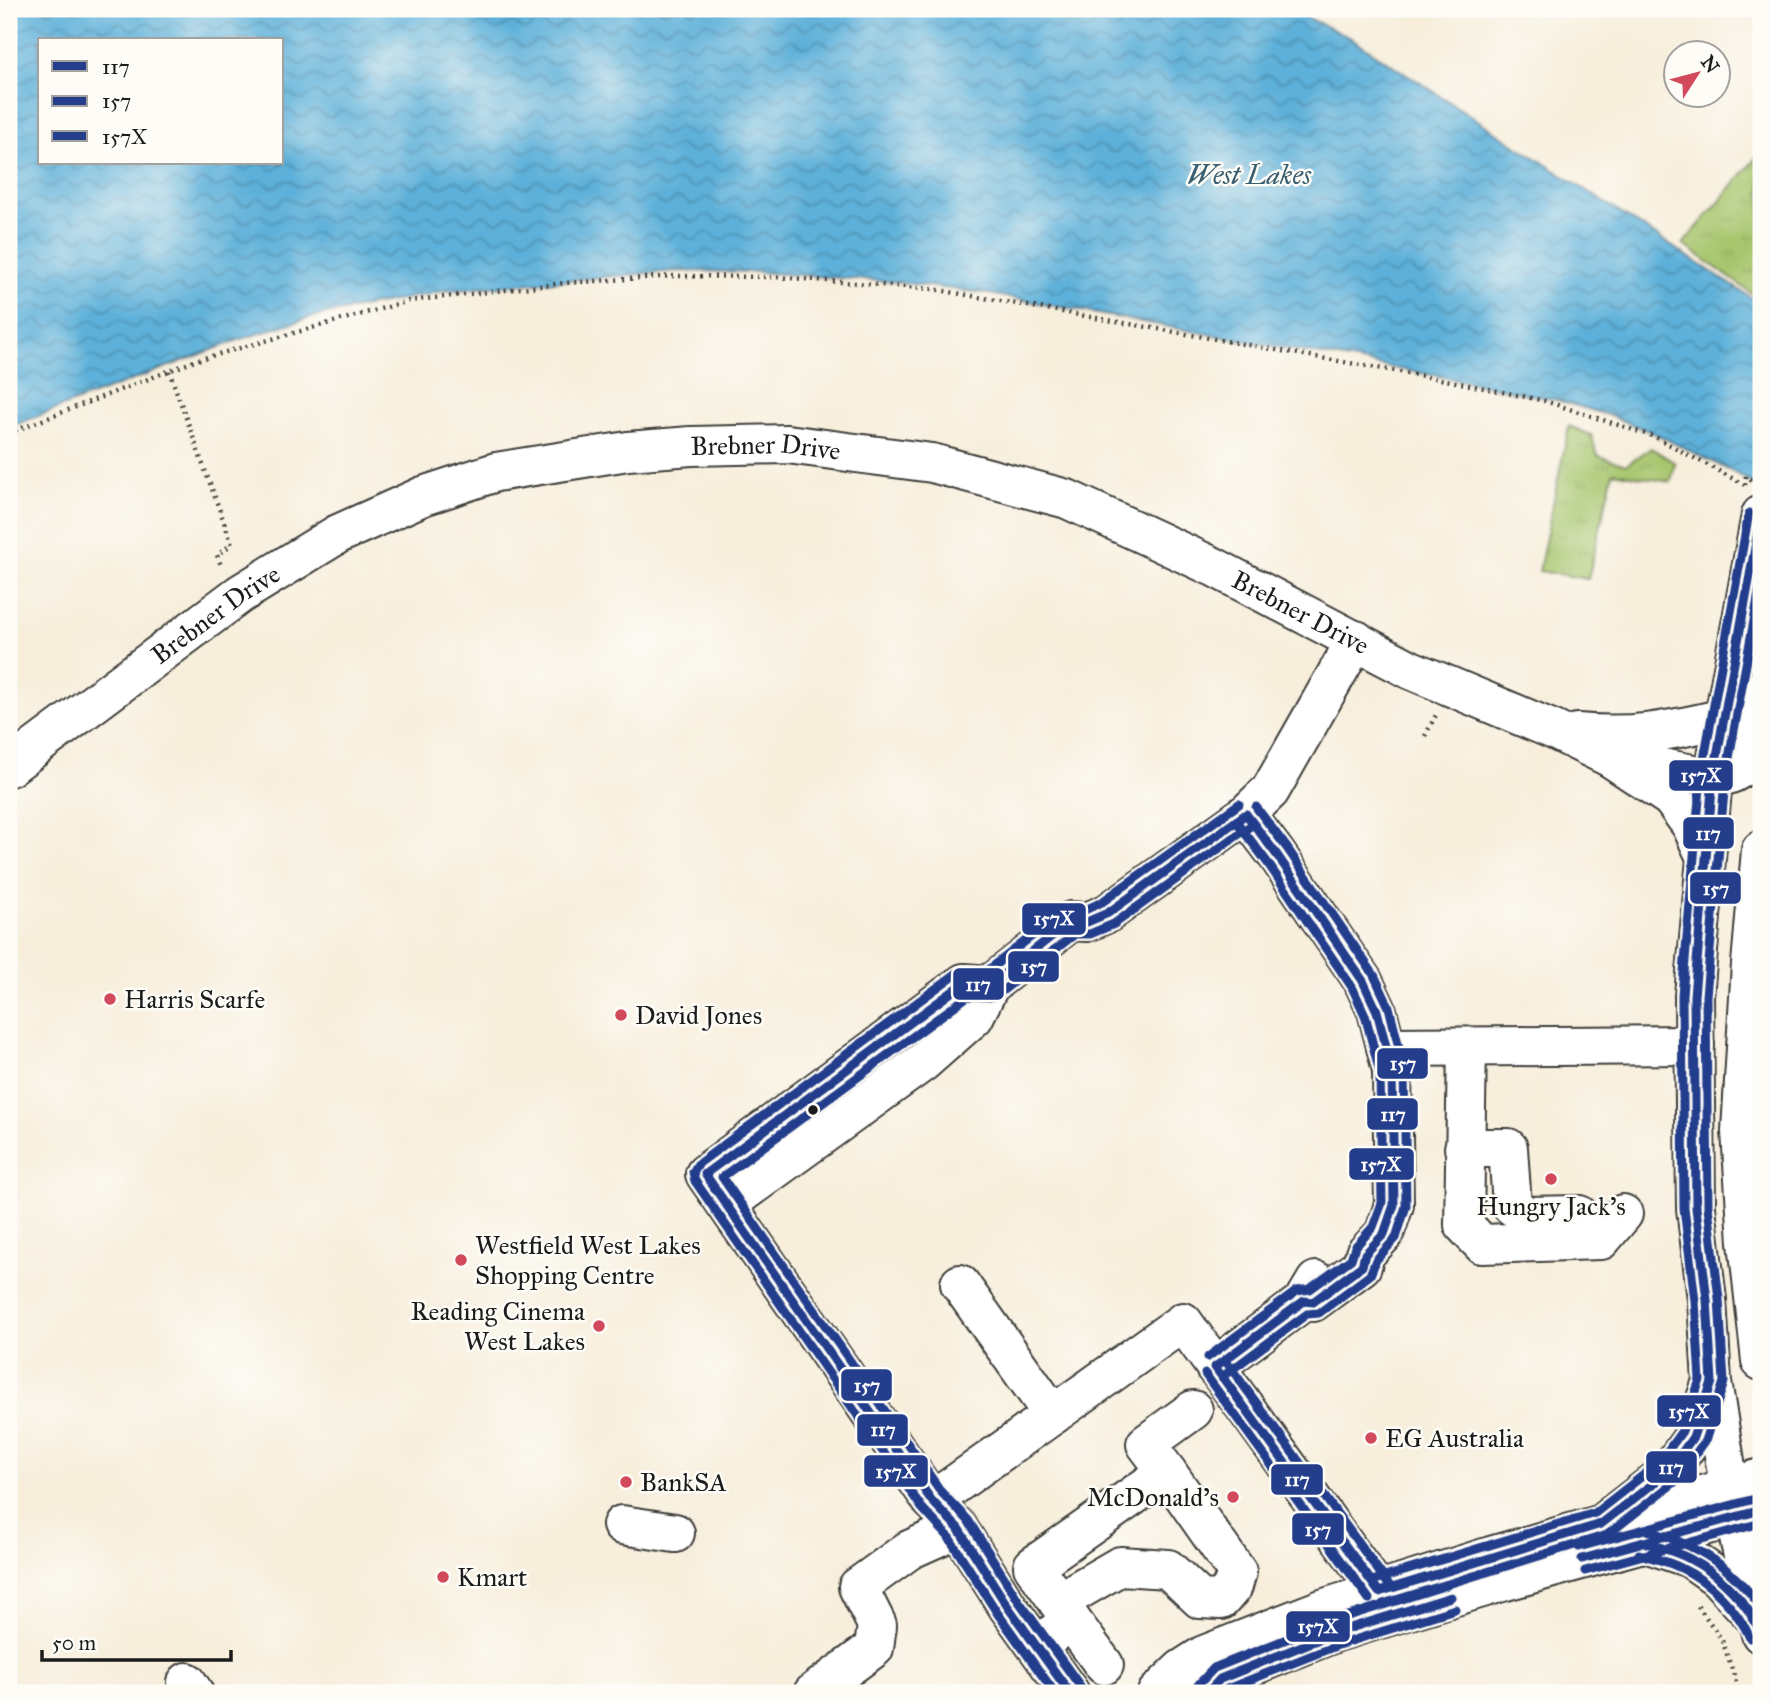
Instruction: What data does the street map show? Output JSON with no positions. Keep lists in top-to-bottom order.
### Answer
{
  "streets": {
    "street": ["Brebner Drive"]
  },
  "water": ["West Lakes"],
  "places": [
    "Harris Scarfe",
    "David Jones",
    "Hungry Jack's",
    "Westfield West Lakes Shopping Centre",
    "Reading Cinema West Lakes",
    "EG Australia",
    "BankSA",
    "McDonald's",
    "Kmart"
  ],
  "lines": ["transit line 157X", "transit line 117", "transit line 157"],
  "legend": ["117", "157", "157X"],
  "scale_bar": "50 m",
  "north": "top right"
}
